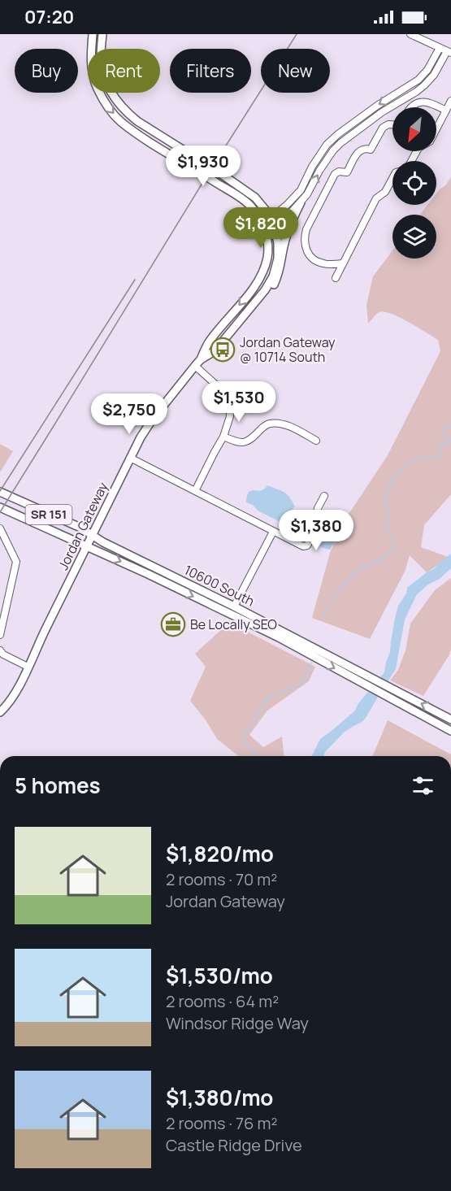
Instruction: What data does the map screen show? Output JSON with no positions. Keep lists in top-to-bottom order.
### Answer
{
  "streets": {
    "main road": ["SR 151", "Jordan Gateway", "10600 South"]
  },
  "crossings": [
    ["Jordan Gateway", "10600 South"]
  ],
  "places": {
    "bus stop": ["Jordan Gateway @ 10714 South"],
    "office": ["Be Locally SEO"]
  },
  "north": "bottom left",
  "page": {
    "status": "07:20",
    "chip": [
      "Buy",
      "Rent",
      "Filters",
      "New"
    ],
    "price": [
      "$1,930",
      "$1,820",
      "$1,530",
      "$2,750",
      "$1,380"
    ],
    "heading": "5 homes",
    "list": [
      {
        "name": "$1,820/mo",
        "note": "2 rooms · 70 m² · Jordan Gateway"
      },
      {
        "name": "$1,530/mo",
        "note": "2 rooms · 64 m² · Windsor Ridge Way"
      },
      {
        "name": "$1,380/mo",
        "note": "2 rooms · 76 m² · Castle Ridge Drive"
      }
    ]
  }
}
